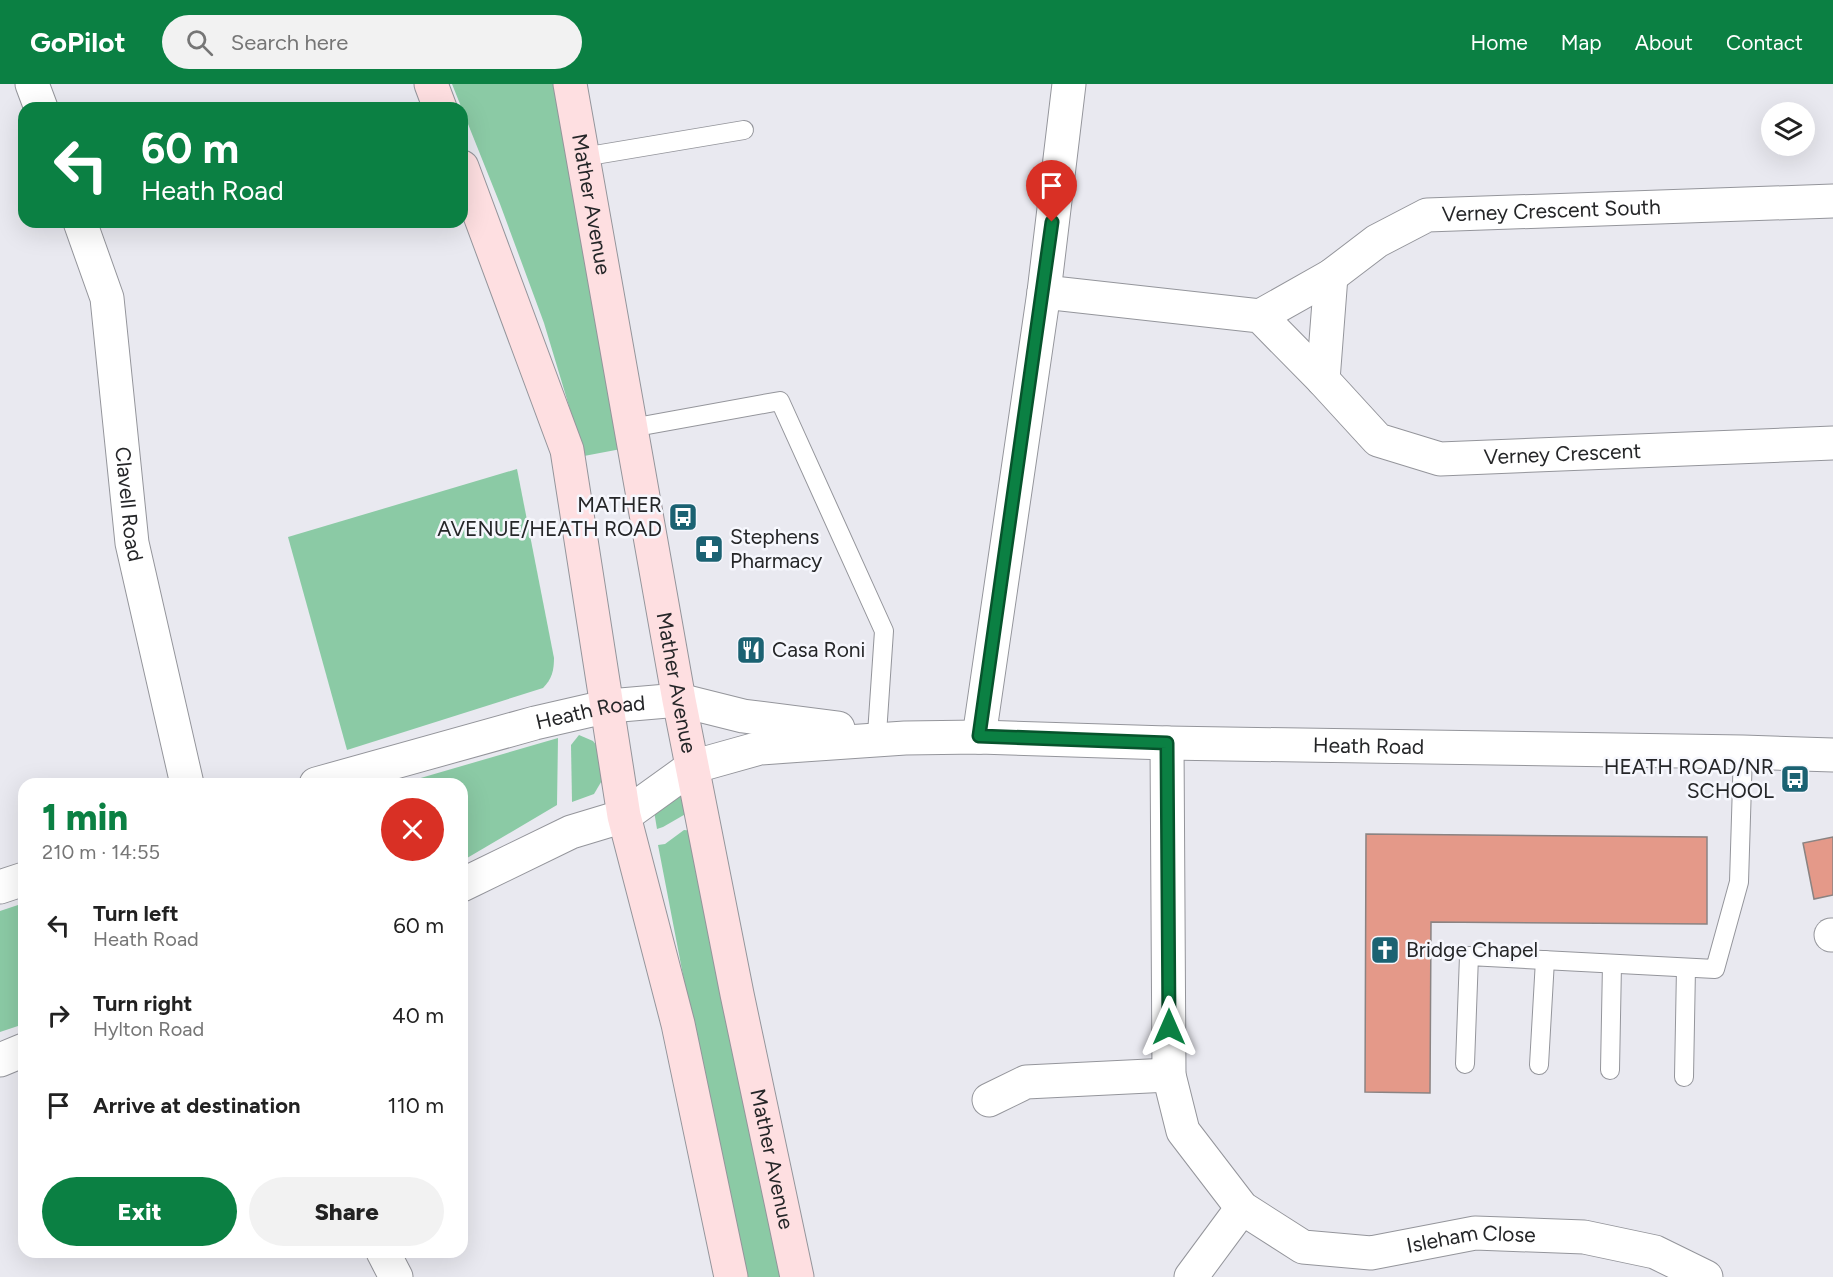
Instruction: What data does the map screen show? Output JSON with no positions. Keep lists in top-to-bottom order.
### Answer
{
  "streets": {
    "main road": ["Mather Avenue"],
    "street": [
      "Verney Crescent South",
      "Verney Crescent",
      "Clavell Road",
      "Heath Road",
      "Isleham Close"
    ]
  },
  "crossings": [
    ["Mather Avenue", "Heath Road"],
    ["Verney Crescent South", "Verney Crescent"],
    ["Heath Road", "Isleham Close"]
  ],
  "places": {
    "bus stop": ["MATHER AVENUE/HEATH ROAD", "HEATH ROAD/NR SCHOOL"],
    "pharmacy": ["Stephens Pharmacy"],
    "restaurant": ["Casa Roni"],
    "church": ["Bridge Chapel"]
  },
  "page": {
    "header": "GoPilot",
    "search": "Search here",
    "nav": [
      "Home",
      "Map",
      "About",
      "Contact"
    ],
    "turn": ["60 m", "Heath Road"],
    "heading": ["1 min", "210 m · 14:55"],
    "list": [
      {
        "name": "Turn left",
        "note": "Heath Road",
        "value": "60 m"
      },
      {
        "name": "Turn right",
        "note": "Hylton Road",
        "value": "40 m"
      },
      {
        "name": "Arrive at destination",
        "value": "110 m"
      }
    ],
    "buttons": ["Exit", "Share"]
  }
}
